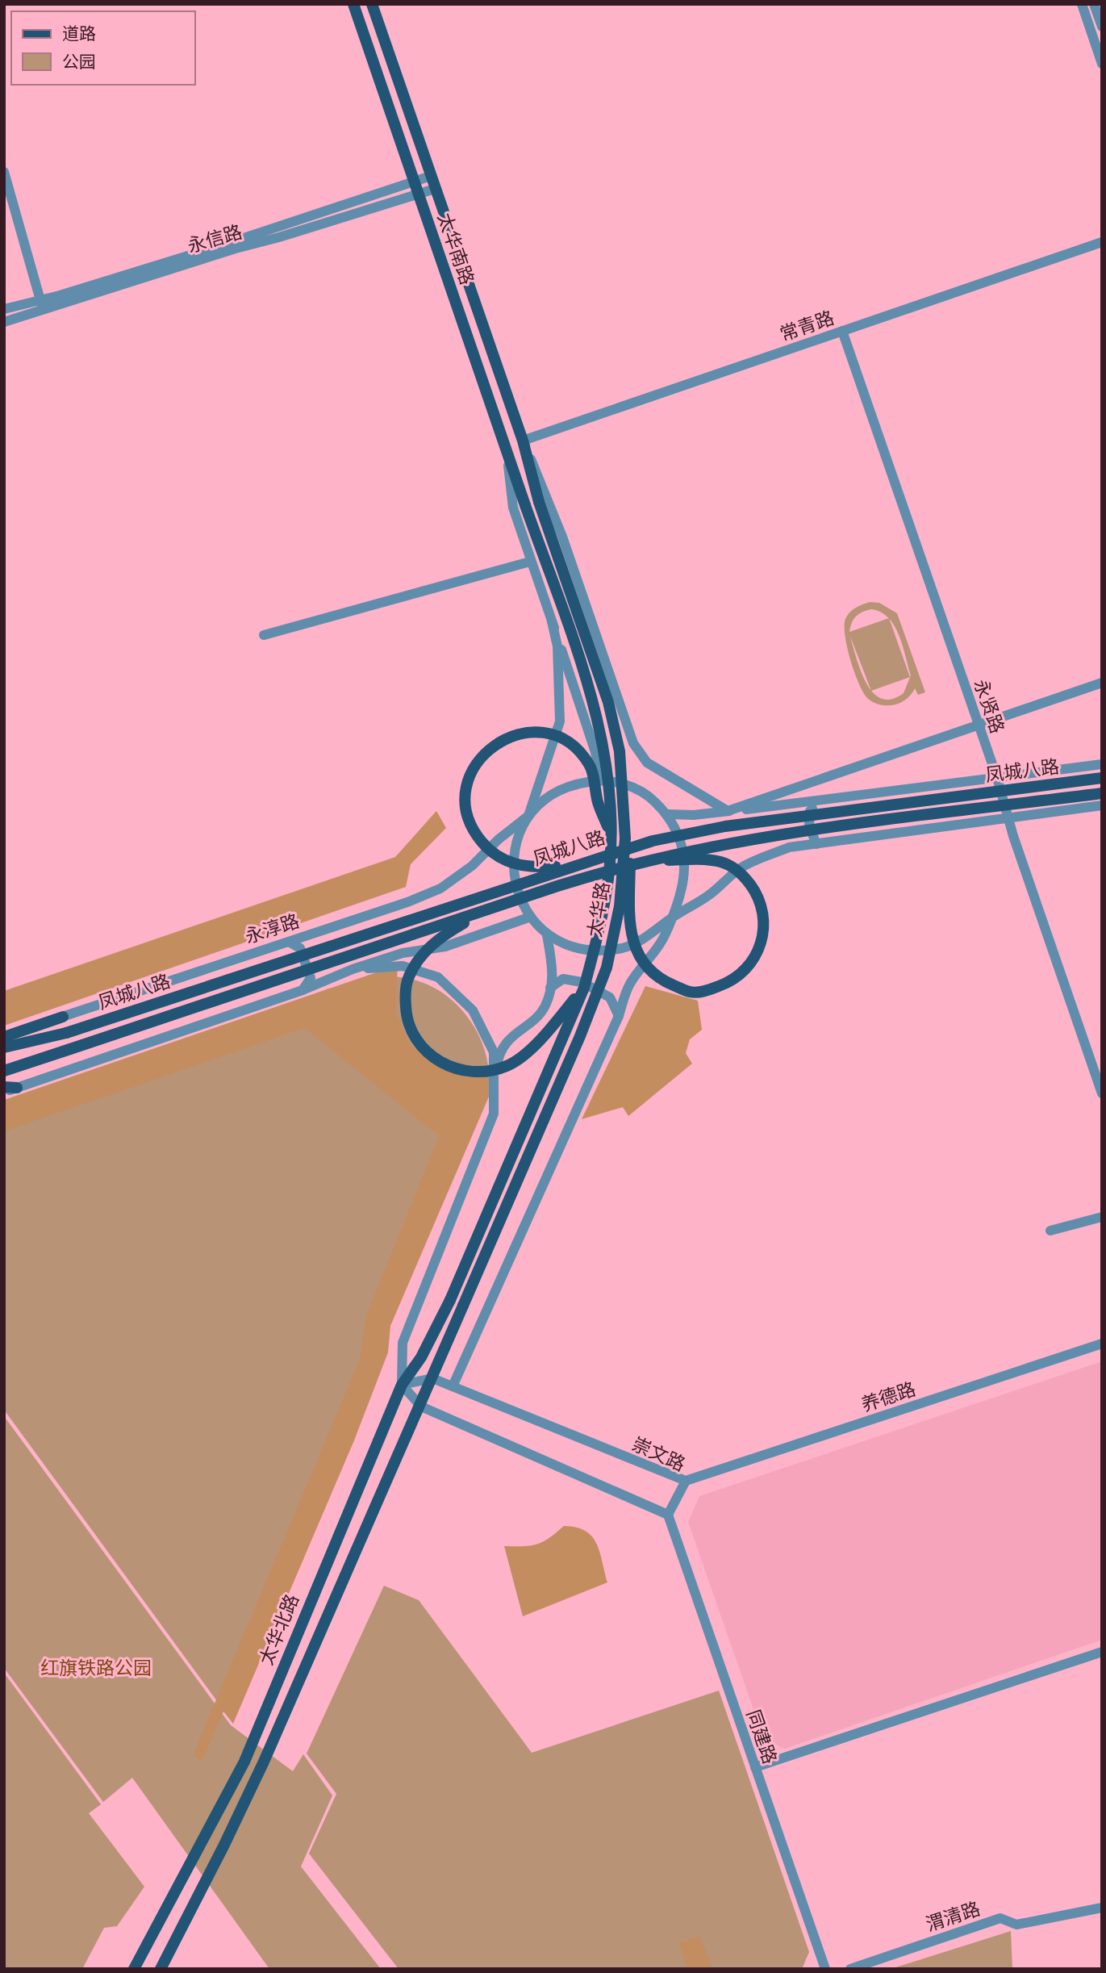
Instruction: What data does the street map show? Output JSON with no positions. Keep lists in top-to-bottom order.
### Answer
{
  "streets": {
    "main road": [
      "太华南路",
      "凤城八路",
      "太华路",
      "太华北路"
    ],
    "street": [
      "永信路",
      "常青路",
      "永贤路",
      "永淳路",
      "养德路",
      "崇文路",
      "同建路",
      "渭清路"
    ]
  },
  "crossings": [
    ["永信路", "太华南路"],
    ["太华南路", "常青路"],
    ["太华南路", "太华路"],
    ["常青路", "永贤路"],
    ["永贤路", "凤城八路"],
    ["凤城八路", "永淳路"],
    ["太华路", "太华北路"],
    ["养德路", "崇文路"],
    ["崇文路", "太华北路"],
    ["崇文路", "同建路"]
  ],
  "parks": ["红旗铁路公园"],
  "legend": ["道路", "公园"]
}
